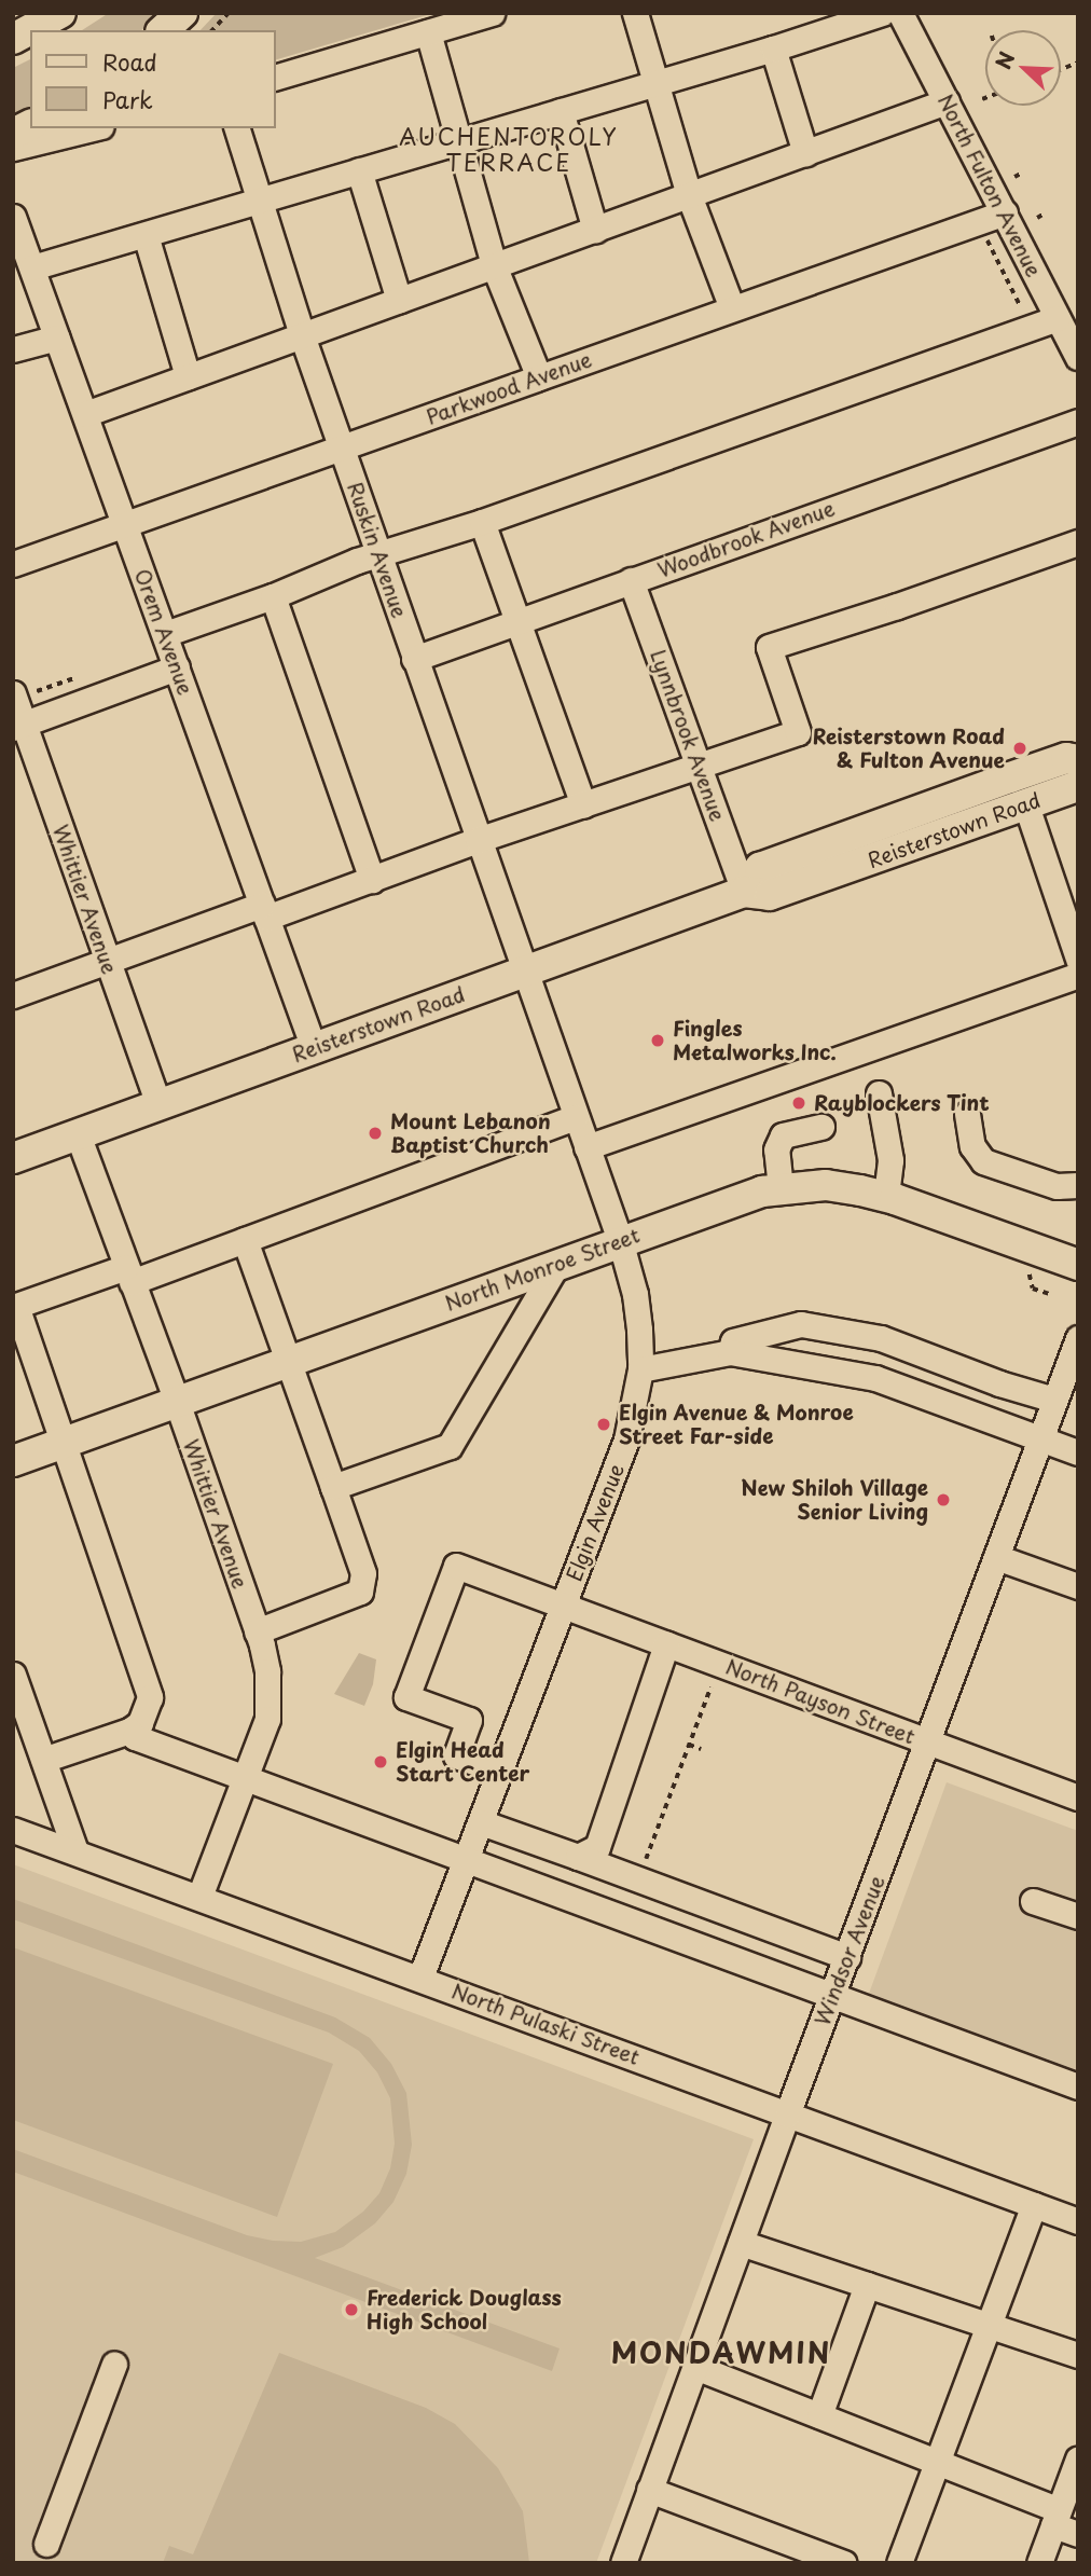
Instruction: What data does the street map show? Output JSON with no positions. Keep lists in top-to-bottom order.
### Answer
{
  "streets": {
    "main road": ["Reisterstown Road", "North Monroe Street"],
    "street": [
      "North Fulton Avenue",
      "Parkwood Avenue",
      "Woodbrook Avenue",
      "Ruskin Avenue",
      "Orem Avenue",
      "Lynnbrook Avenue",
      "Whittier Avenue",
      "Elgin Avenue",
      "North Payson Street",
      "Windsor Avenue",
      "North Pulaski Street"
    ]
  },
  "crossings": [
    ["North Fulton Avenue", "Parkwood Avenue"],
    ["Parkwood Avenue", "Ruskin Avenue"],
    ["Parkwood Avenue", "Orem Avenue"],
    ["Woodbrook Avenue", "Ruskin Avenue"],
    ["Woodbrook Avenue", "Lynnbrook Avenue"],
    ["Ruskin Avenue", "Reisterstown Road"],
    ["Ruskin Avenue", "Elgin Avenue"],
    ["Orem Avenue", "Reisterstown Road"],
    ["Lynnbrook Avenue", "Reisterstown Road"],
    ["Reisterstown Road", "Whittier Avenue"],
    ["Reisterstown Road", "Elgin Avenue"],
    ["Whittier Avenue", "North Monroe Street"],
    ["Whittier Avenue", "North Pulaski Street"],
    ["North Monroe Street", "Elgin Avenue"],
    ["Elgin Avenue", "North Payson Street"],
    ["Elgin Avenue", "North Pulaski Street"],
    ["North Payson Street", "Windsor Avenue"],
    ["Windsor Avenue", "North Pulaski Street"]
  ],
  "districts": ["AUCHENTOROLY TERRACE", "MONDAWMIN"],
  "places": [
    "Reisterstown Road & Fulton Avenue",
    "Fingles Metalworks Inc.",
    "Rayblockers Tint",
    "Mount Lebanon Baptist Church",
    "Elgin Avenue & Monroe Street Far-side",
    "New Shiloh Village Senior Living",
    "Elgin Head Start Center",
    "Frederick Douglass High School"
  ],
  "legend": ["Road", "Park"],
  "north": "top left"
}
